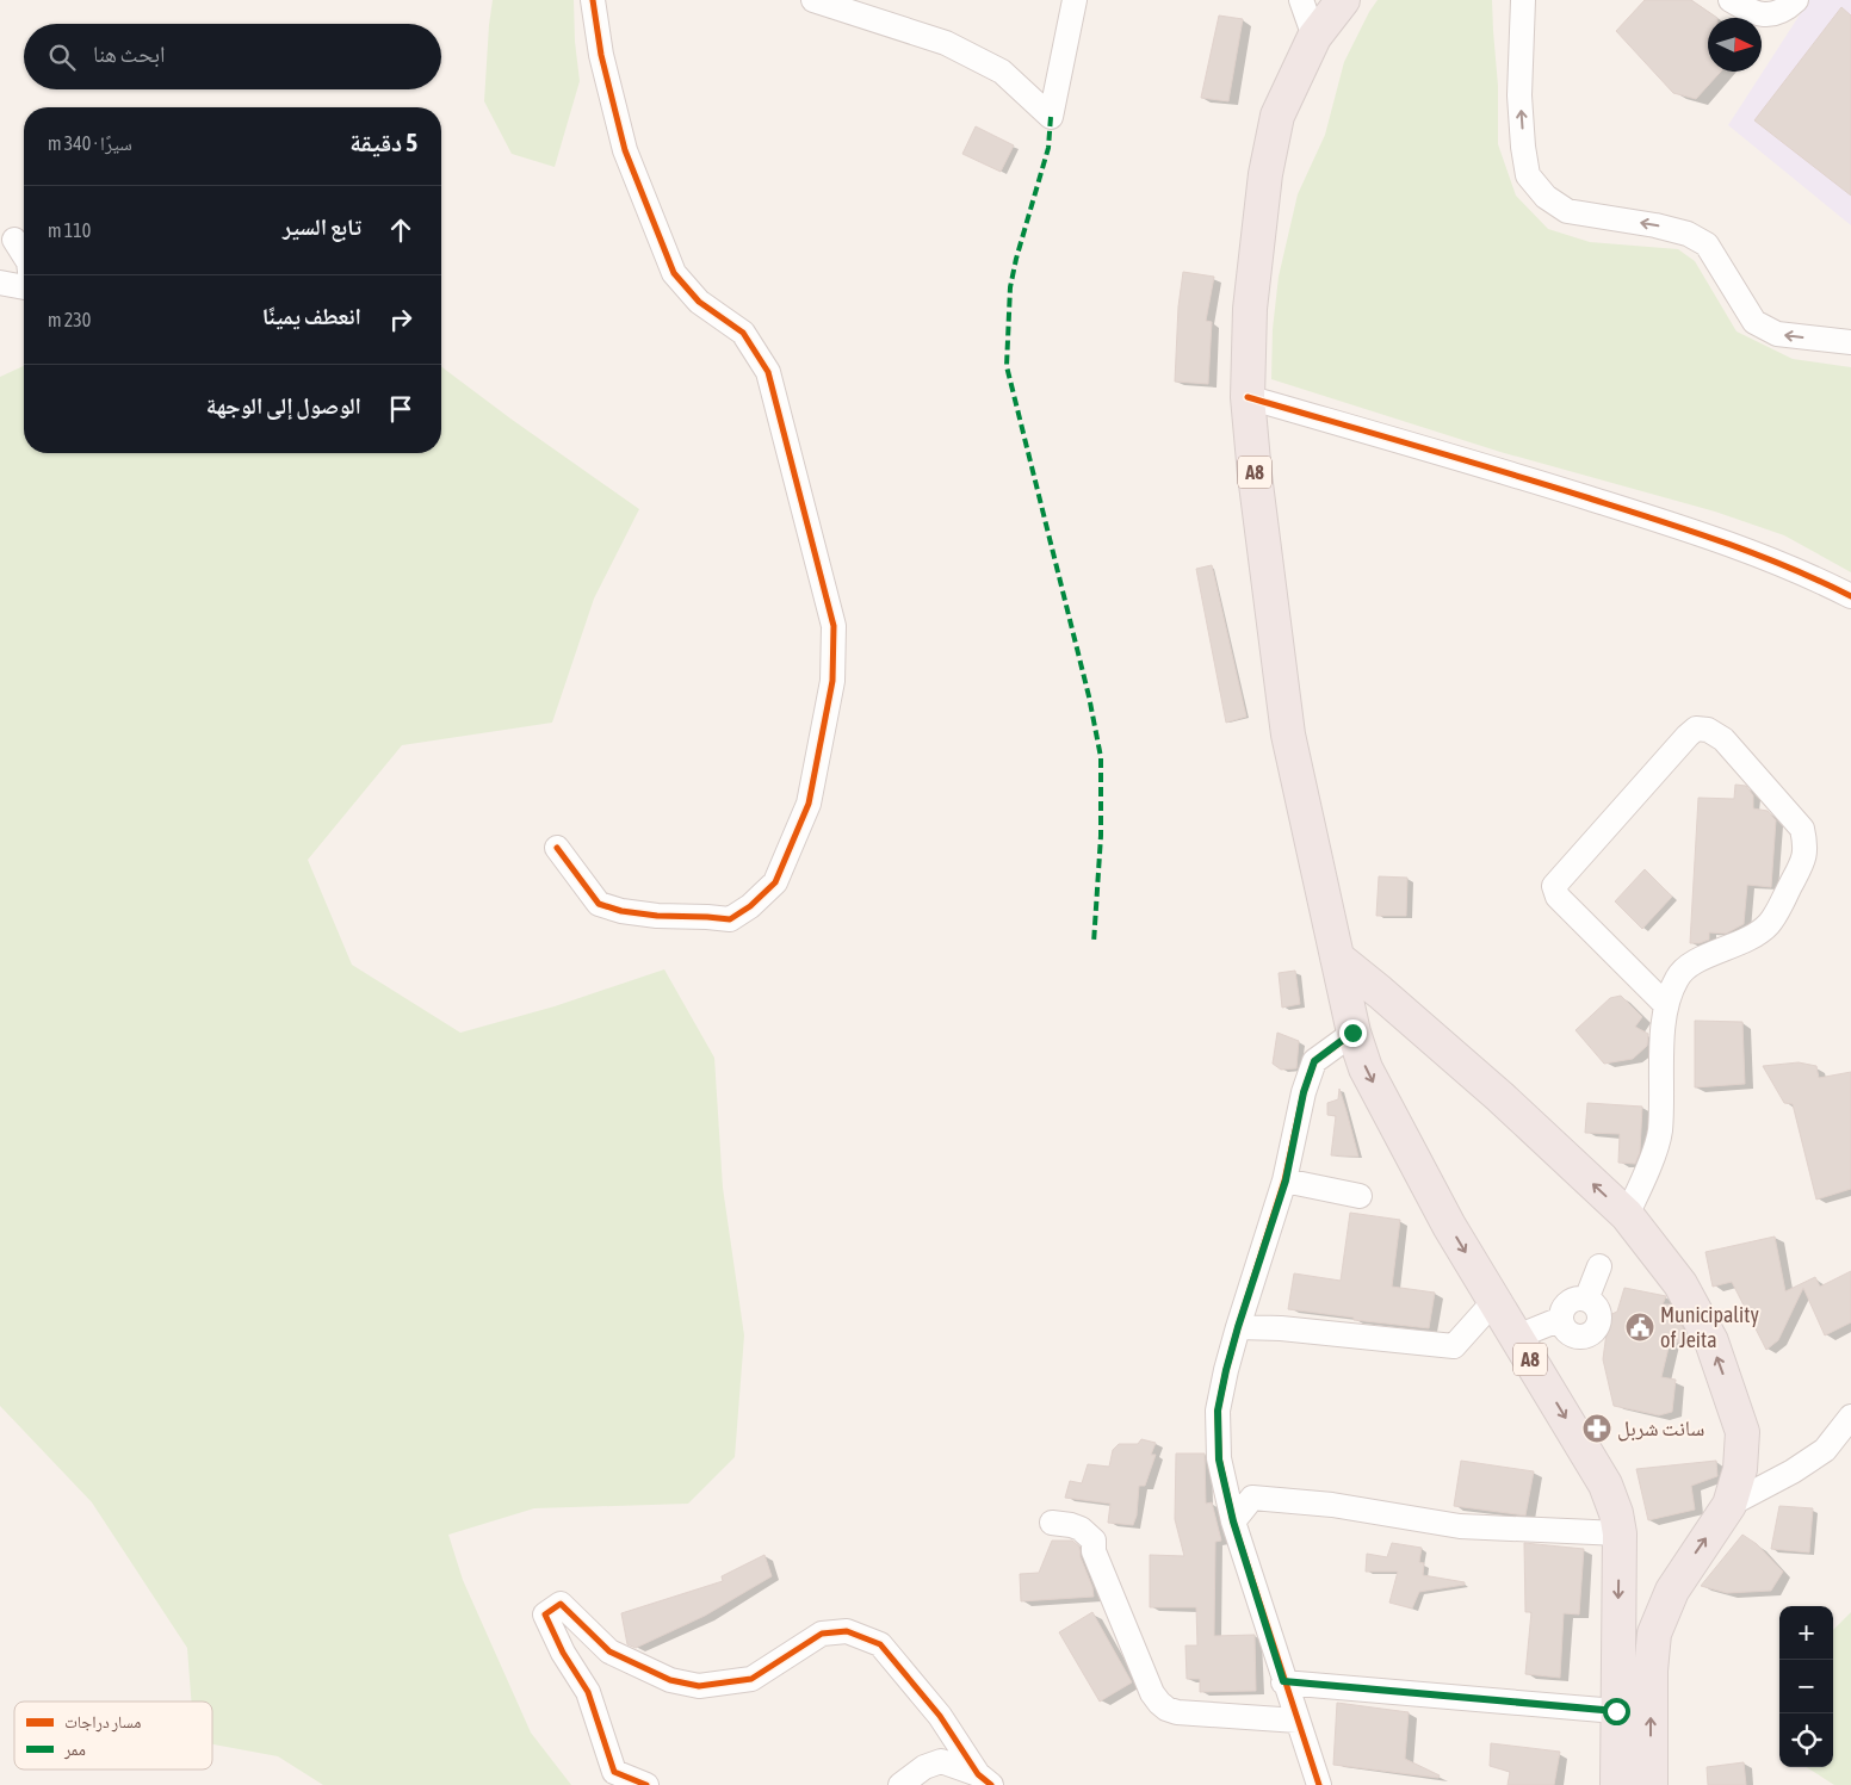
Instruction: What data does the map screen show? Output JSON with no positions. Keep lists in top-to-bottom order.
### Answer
{
  "streets": {
    "highway": ["A8"]
  },
  "places": {
    "public building": ["Municipality of Jeita"],
    "pharmacy": ["سانت شربل"]
  },
  "legend": ["مسار دراجات", "ممر"],
  "north": "right",
  "page": {
    "search": "ابحث هنا",
    "heading": ["5 دقيقة", "سيرًا · 340 m"],
    "list": [
      ["تابع السير", "110 m"],
      ["انعطف يمينًا", "230 m"],
      "الوصول إلى الوجهة"
    ],
    "map_buttons": ["+", "−"]
  }
}
